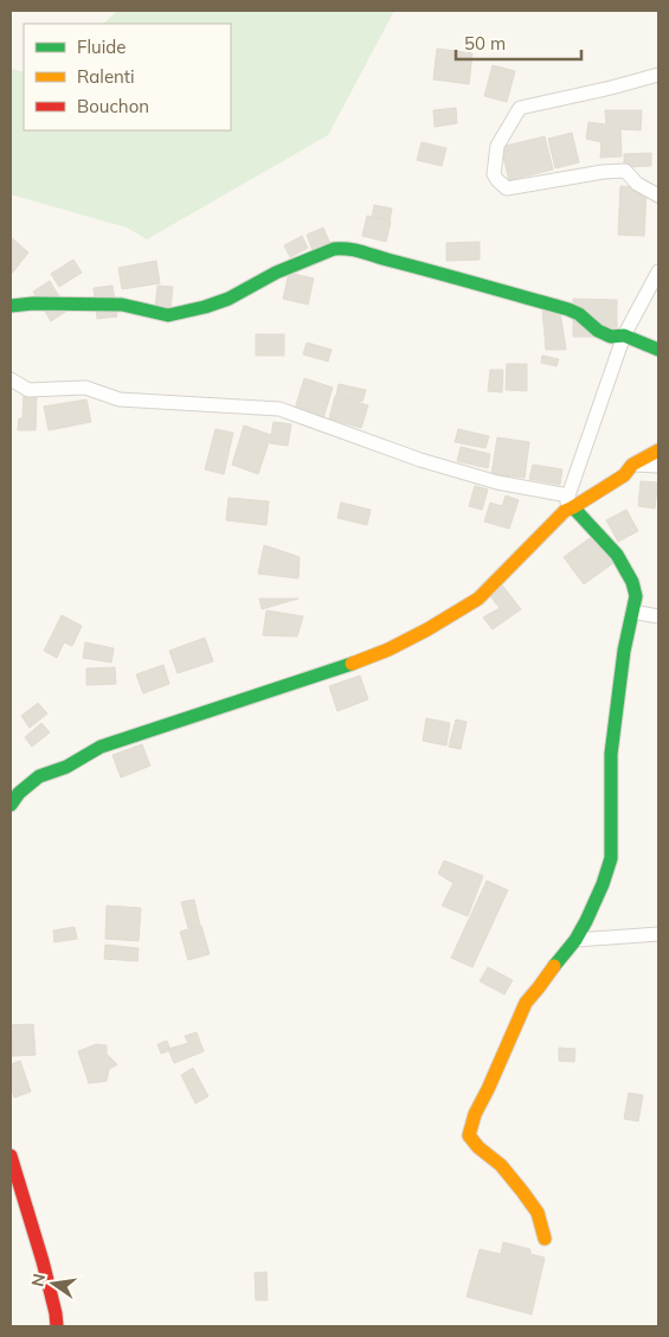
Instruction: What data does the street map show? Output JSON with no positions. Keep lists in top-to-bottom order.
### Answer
{
  "legend": ["Fluide", "Ralenti", "Bouchon"],
  "scale_bar": "50 m",
  "north": "left"
}
